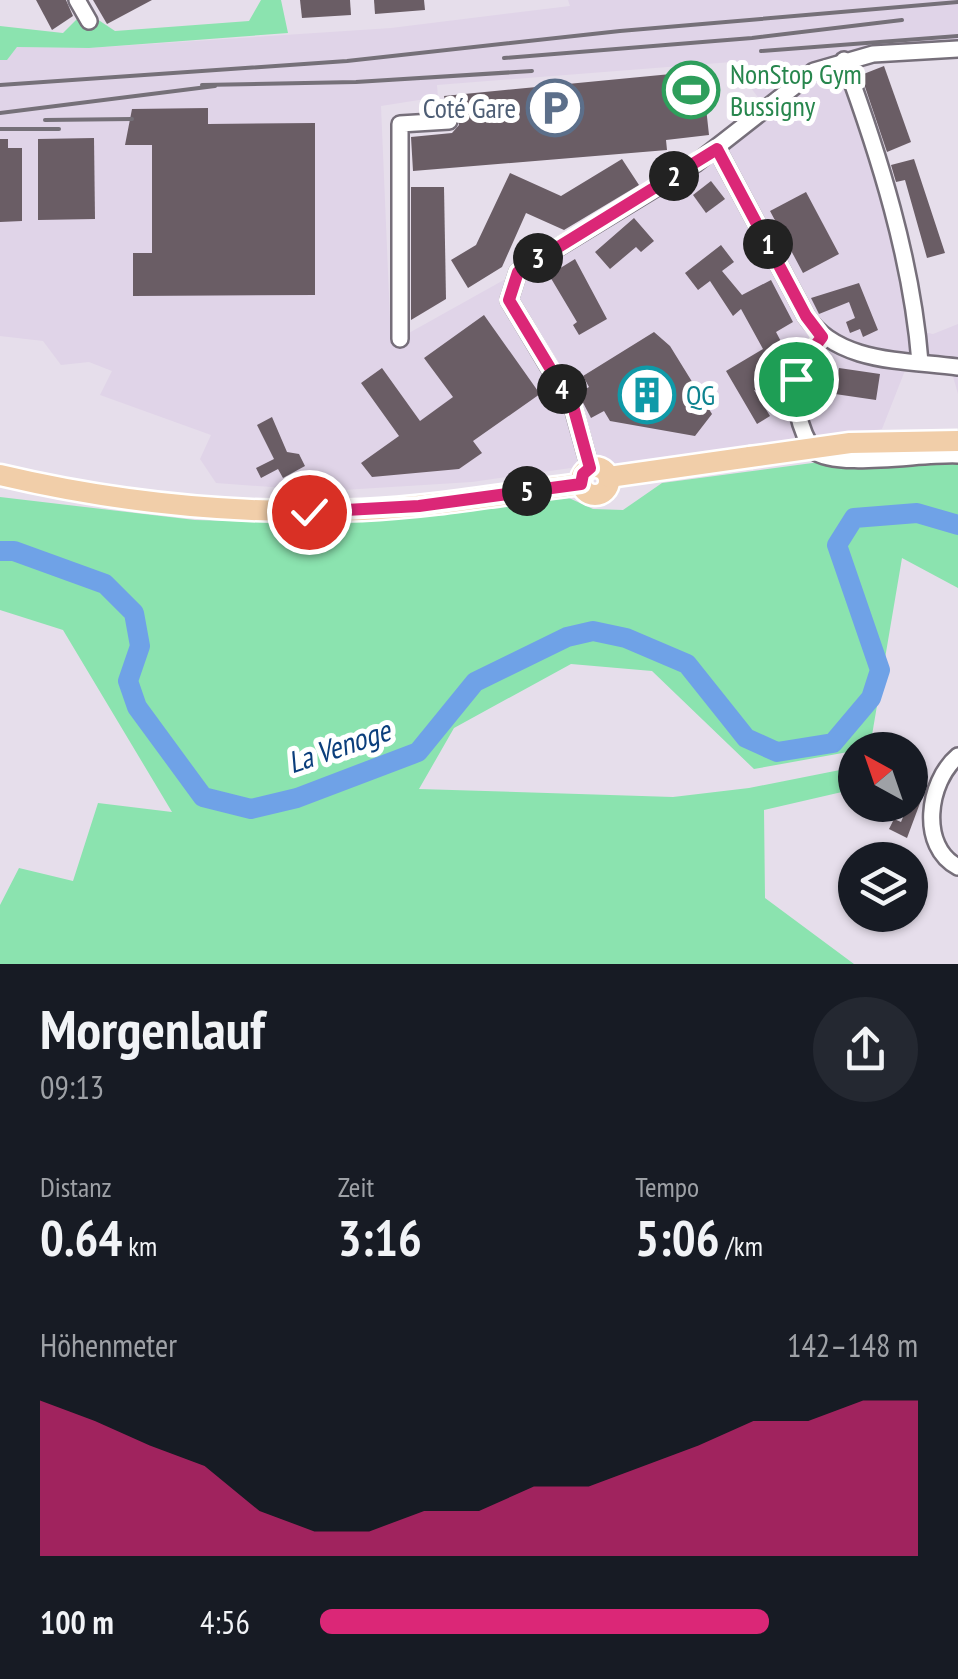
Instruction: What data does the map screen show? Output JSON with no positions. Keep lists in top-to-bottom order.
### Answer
{
  "water": ["La Venoge"],
  "places": {
    "sports": ["NonStop Gym Bussigny"],
    "parking": ["Coté Gare"],
    "building": ["QG"]
  },
  "north": "top left",
  "page": {
    "pins": [
      "2",
      "1",
      "3",
      "4",
      "5"
    ],
    "heading": ["Morgenlauf", "09:13"],
    "stats": [
      ["Distanz", "0.64 km"],
      ["Zeit", "3:16"],
      ["Tempo", "5:06 /km"]
    ],
    "chart": ["Höhenmeter", "142–148 m"],
    "list": [
      {
        "name": "100 m",
        "note": "4:56"
      }
    ]
  }
}
